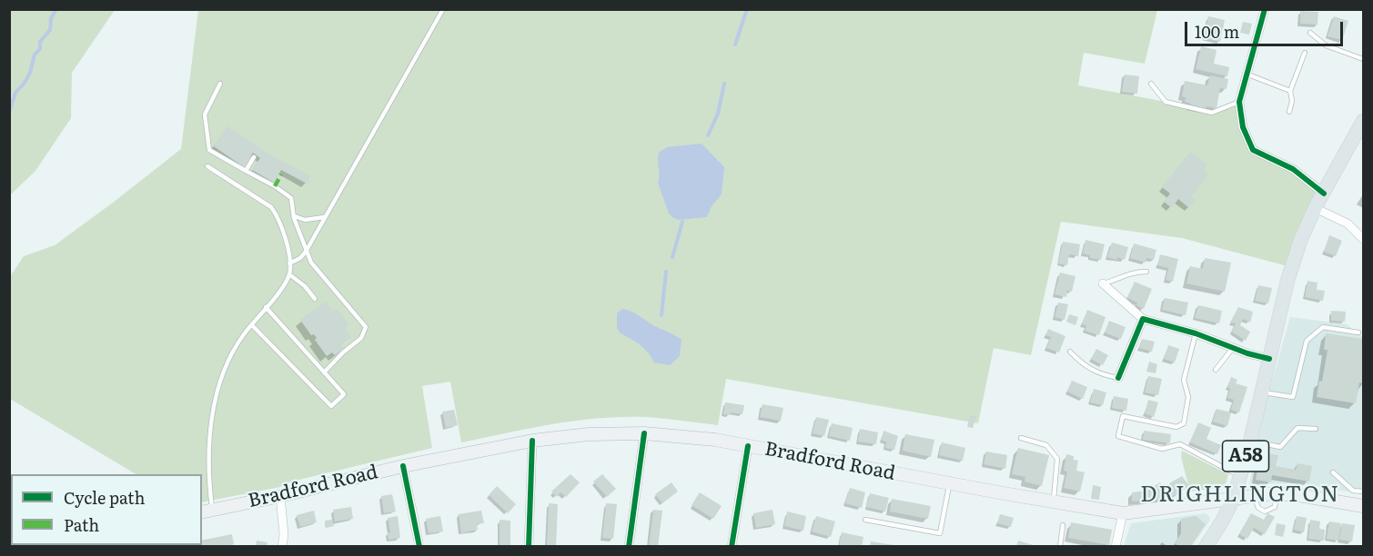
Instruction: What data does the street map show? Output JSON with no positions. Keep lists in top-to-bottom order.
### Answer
{
  "streets": {
    "main road": ["A58", "Bradford Road"]
  },
  "crossings": [
    ["A58", "Bradford Road"]
  ],
  "districts": ["DRIGHLINGTON"],
  "legend": ["Cycle path", "Path"],
  "scale_bar": "100 m"
}
